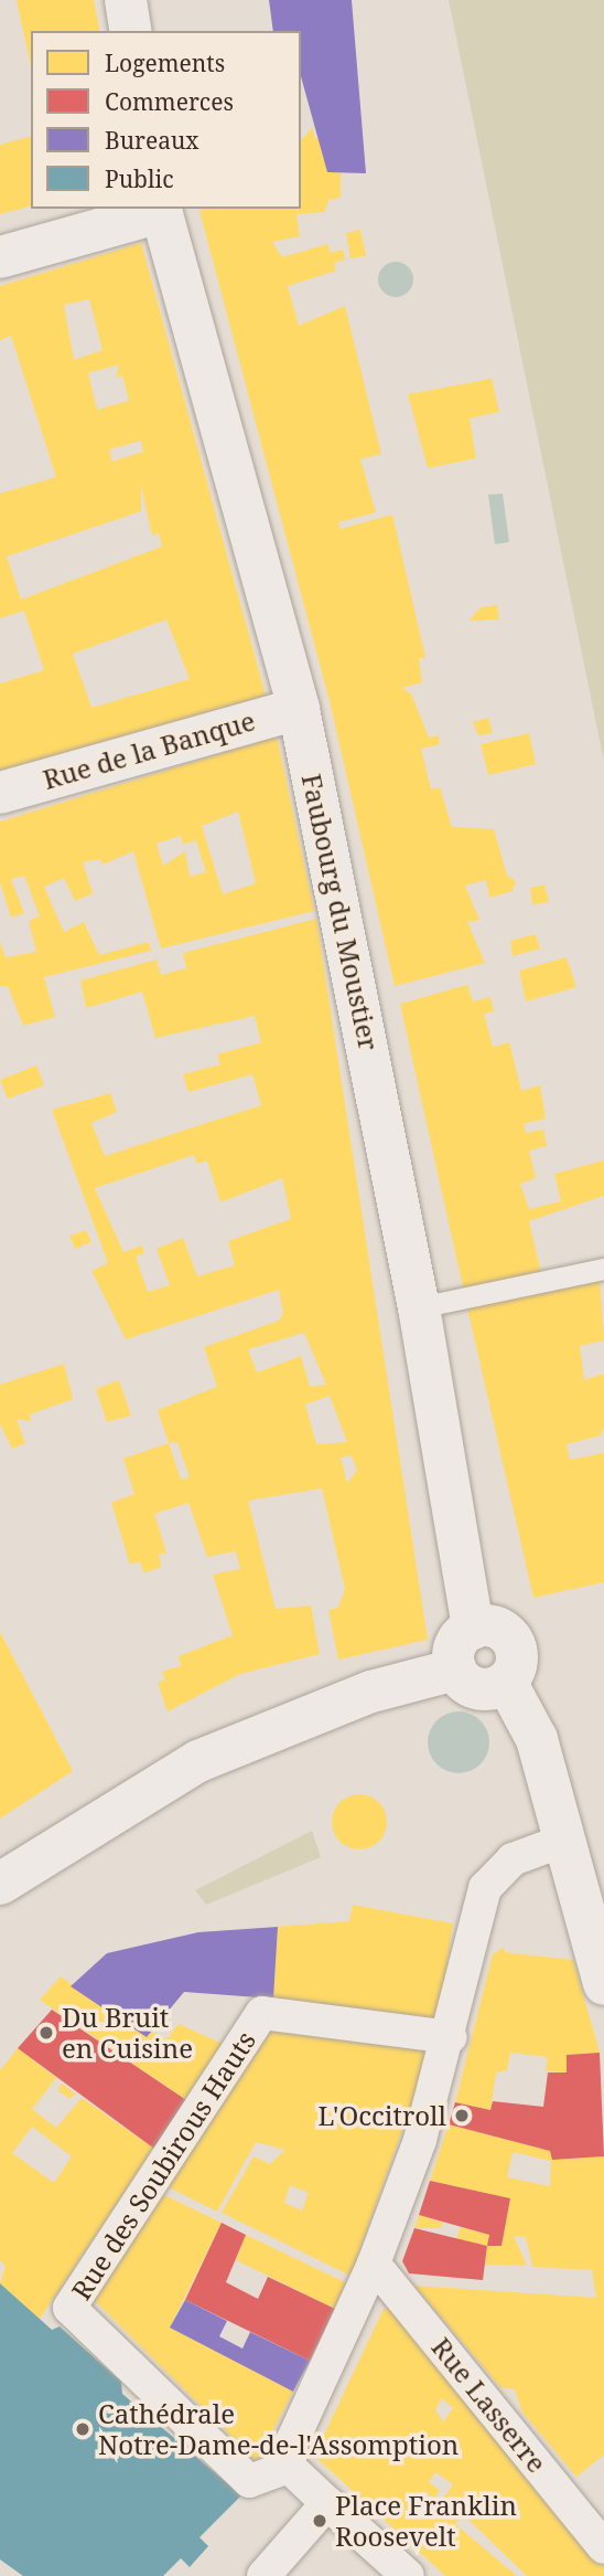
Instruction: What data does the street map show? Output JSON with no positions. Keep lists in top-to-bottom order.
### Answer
{
  "streets": {
    "main road": ["Rue de la Banque", "Faubourg du Moustier"],
    "street": ["Rue des Soubirous Hauts", "Rue Lasserre"]
  },
  "crossings": [
    ["Rue de la Banque", "Faubourg du Moustier"]
  ],
  "places": [
    "Du Bruit en Cuisine",
    "L'Occitroll",
    "Cathédrale Notre-Dame-de-l'Assomption",
    "Place Franklin Roosevelt"
  ],
  "legend": [
    "Logements",
    "Commerces",
    "Bureaux",
    "Public"
  ]
}
